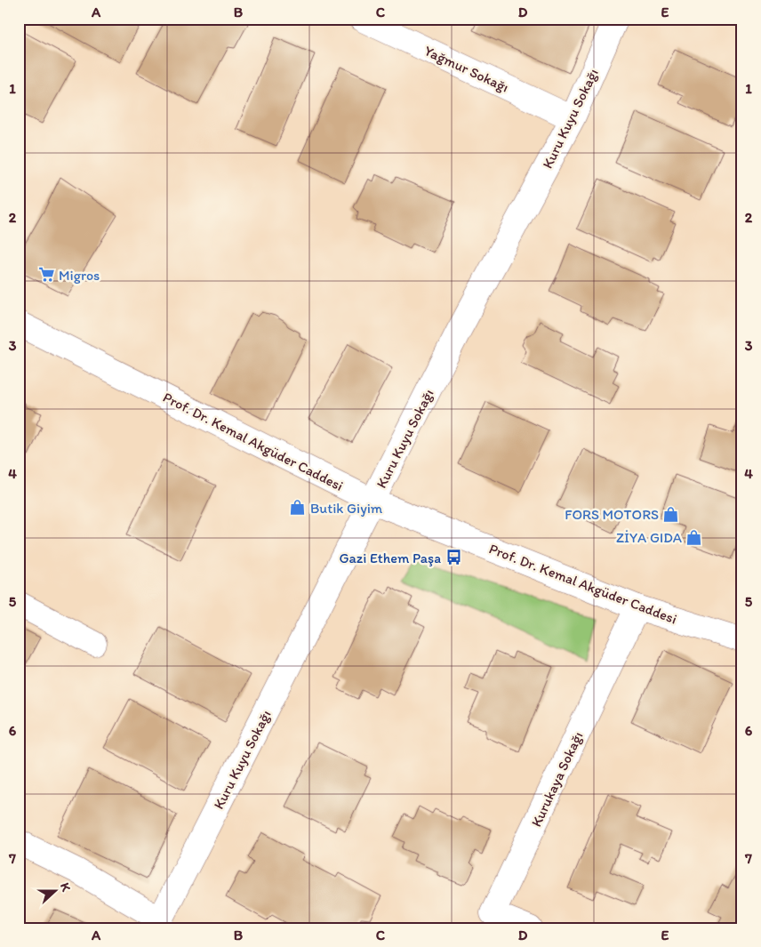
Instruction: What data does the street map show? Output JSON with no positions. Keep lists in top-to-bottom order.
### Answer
{
  "streets": {
    "street": [
      "Yağmur Sokağı",
      "Kuru Kuyu Sokağı",
      "Prof. Dr. Kemal Akgüder Caddesi",
      "Kurukaya Sokağı"
    ]
  },
  "crossings": [
    ["Yağmur Sokağı", "Kuru Kuyu Sokağı"],
    ["Kuru Kuyu Sokağı", "Prof. Dr. Kemal Akgüder Caddesi"],
    ["Prof. Dr. Kemal Akgüder Caddesi", "Kurukaya Sokağı"]
  ],
  "places": {
    "supermarket": ["Migros"],
    "shop": ["Butik Giyim", "FORS MOTORS", "ZİYA GIDA"],
    "bus stop": ["Gazi Ethem Paşa"]
  },
  "north": "right",
  "grid": {
    "columns": [
      "A",
      "B",
      "C",
      "D",
      "E"
    ],
    "rows": [
      "1",
      "2",
      "3",
      "4",
      "5",
      "6",
      "7"
    ]
  }
}
